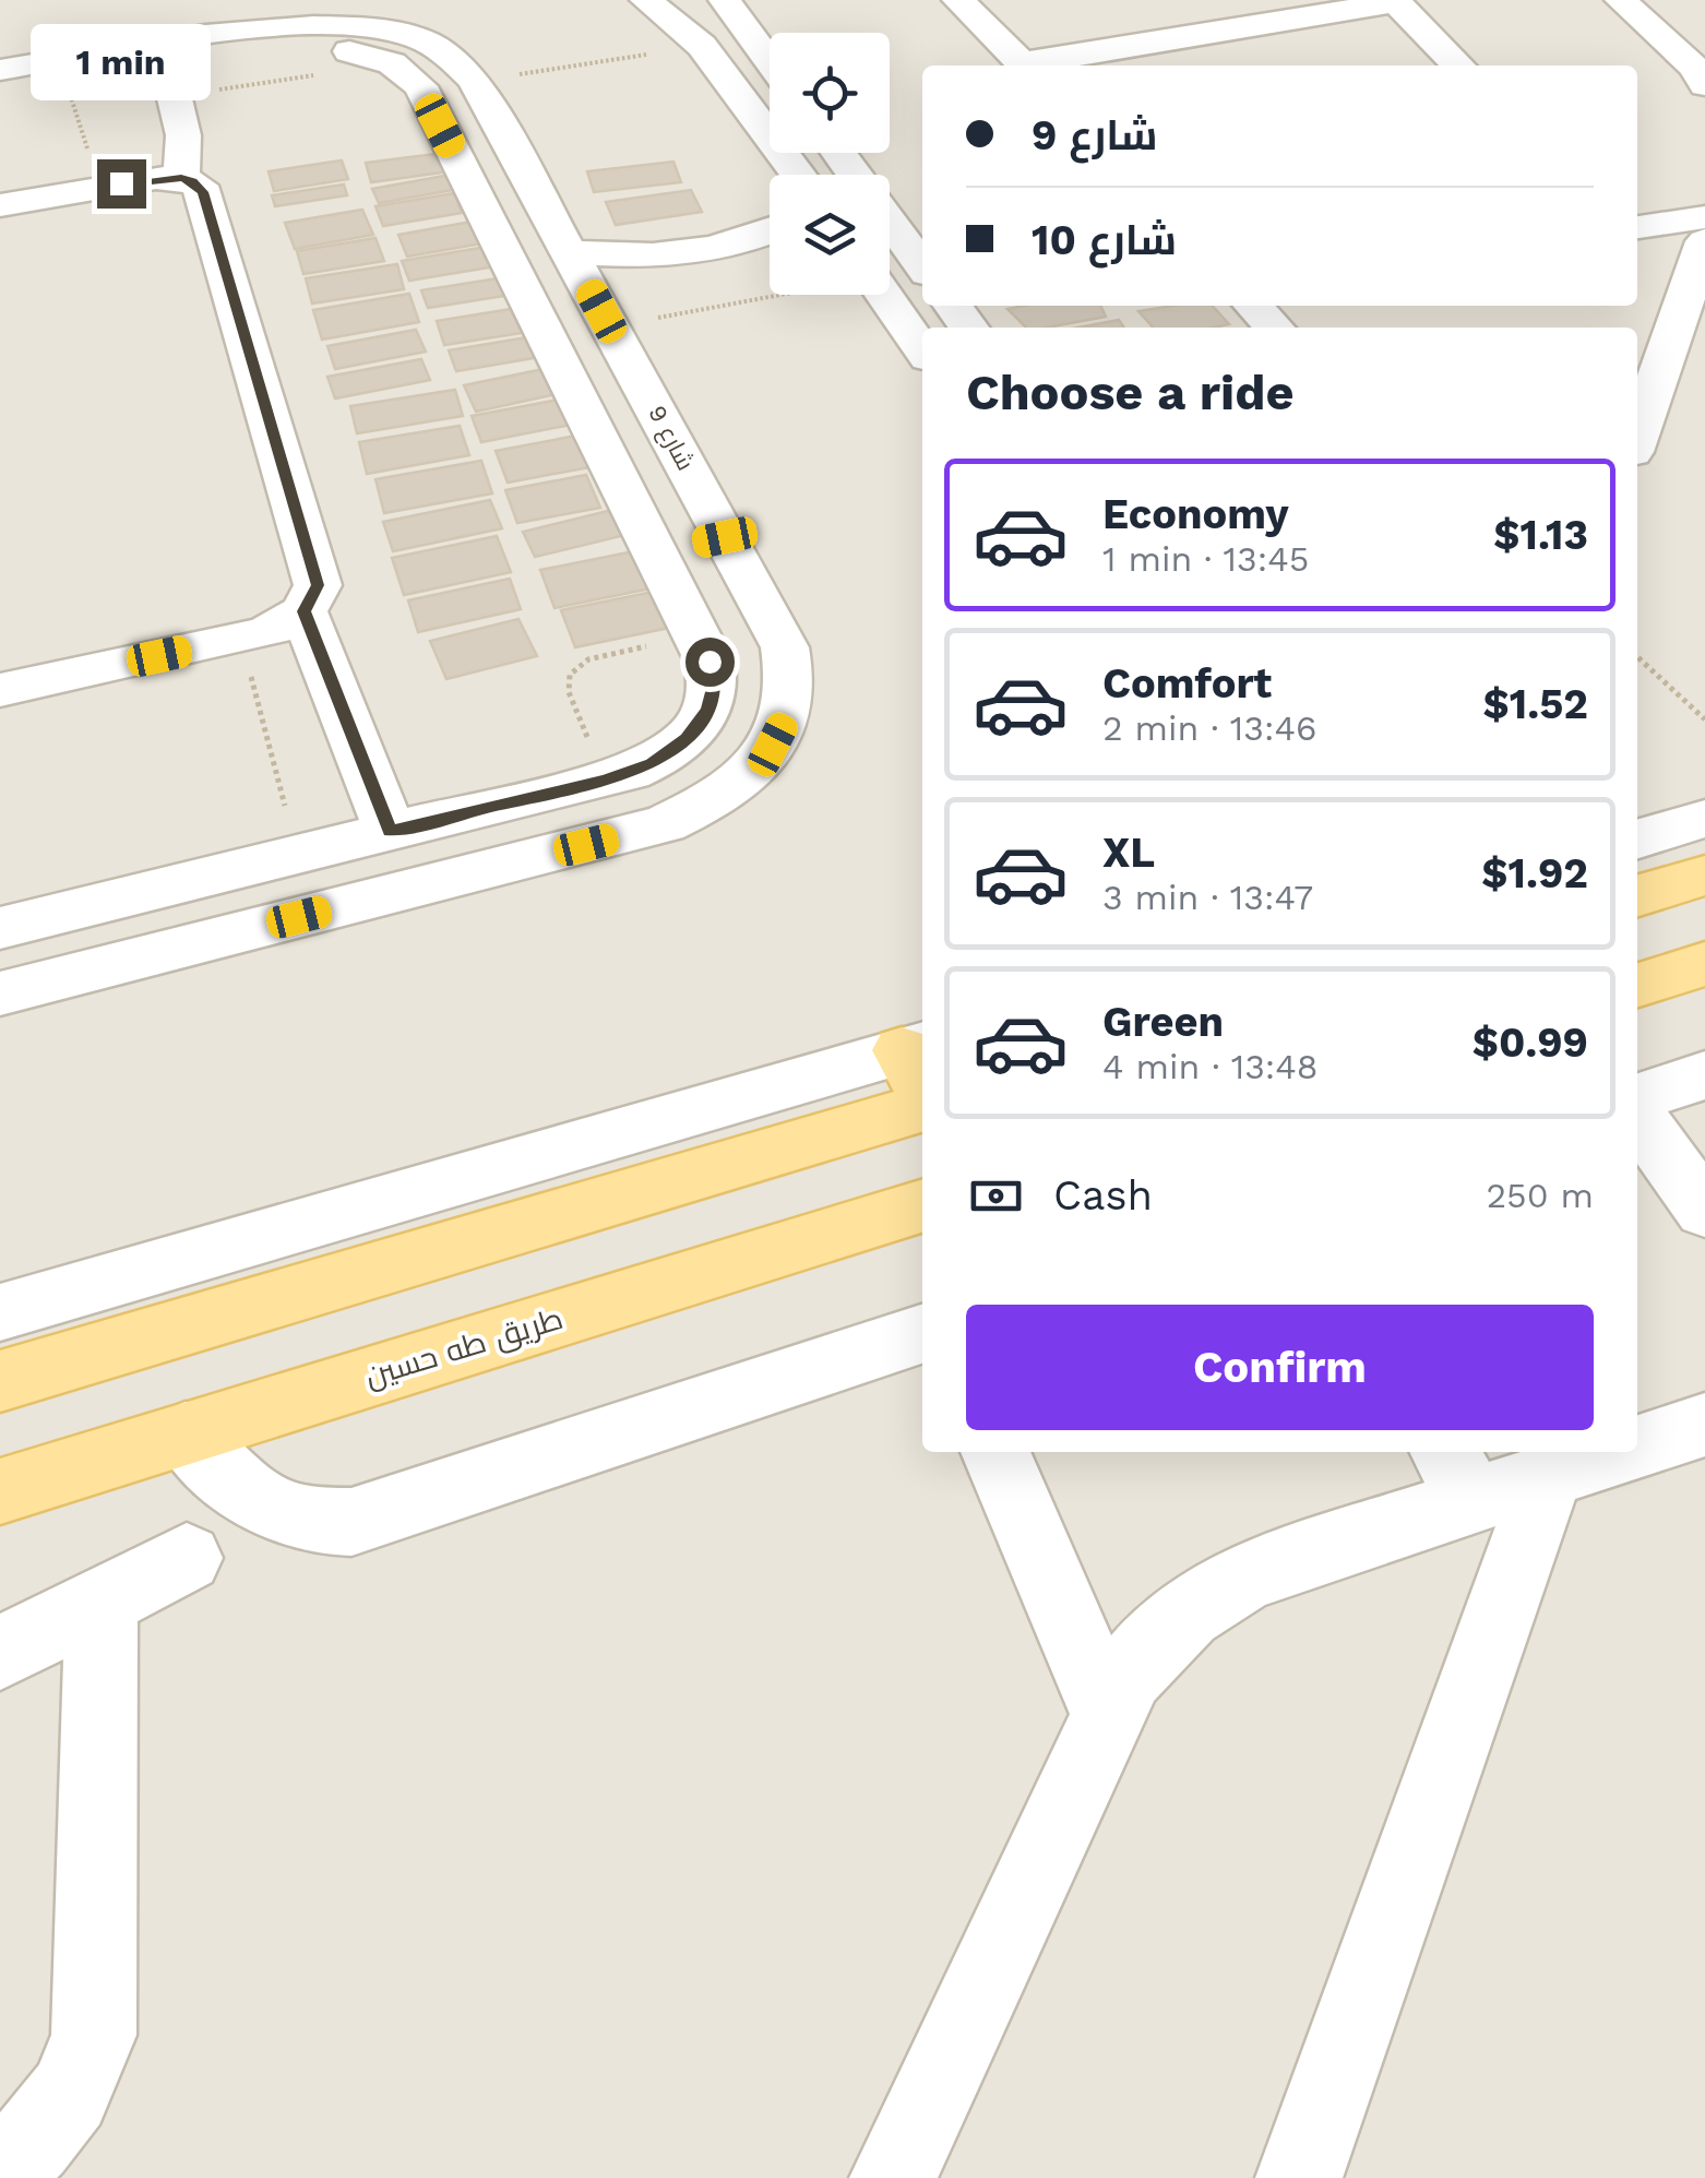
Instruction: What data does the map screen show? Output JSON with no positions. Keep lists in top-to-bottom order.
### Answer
{
  "streets": {
    "main road": ["طريق طه حسين"],
    "street": ["شارع 9"]
  },
  "page": {
    "bubble": "1 min",
    "banner": ["شارع 9", "شارع 10"],
    "heading": "Choose a ride",
    "list": [
      {
        "name": "Economy",
        "note": "1 min · 13:45",
        "value": "$1.13"
      },
      {
        "name": "Comfort",
        "note": "2 min · 13:46",
        "value": "$1.52"
      },
      {
        "name": "XL",
        "note": "3 min · 13:47",
        "value": "$1.92"
      },
      {
        "name": "Green",
        "note": "4 min · 13:48",
        "value": "$0.99"
      }
    ],
    "pay": ["Cash", "250 m"],
    "buttons": "Confirm"
  }
}
